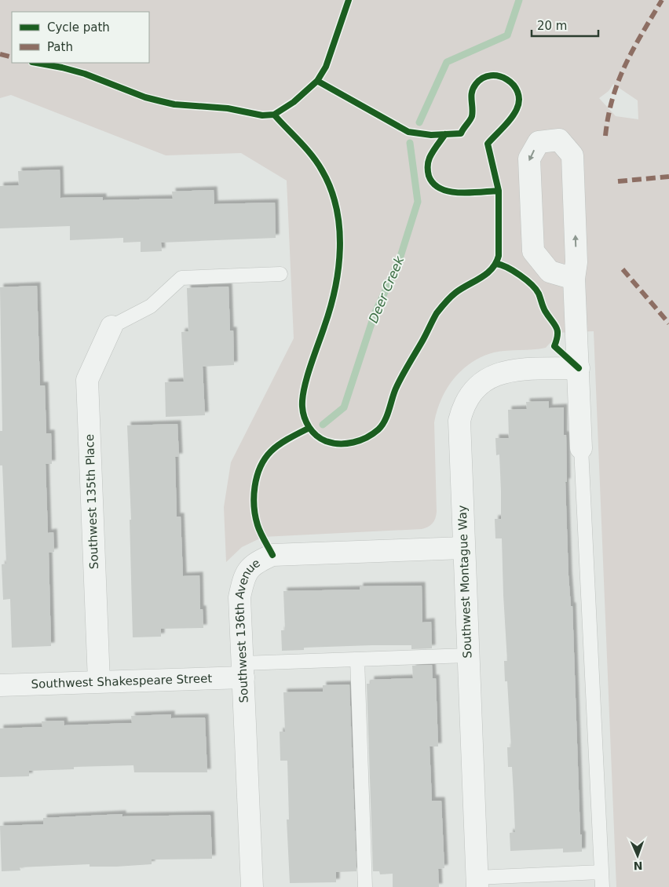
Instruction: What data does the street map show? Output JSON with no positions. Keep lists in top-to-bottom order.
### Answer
{
  "streets": {
    "street": [
      "Southwest 135th Place",
      "Southwest Montague Way",
      "Southwest 136th Avenue",
      "Southwest Shakespeare Street"
    ]
  },
  "crossings": [
    ["Southwest 135th Place", "Southwest Shakespeare Street"],
    ["Southwest Montague Way", "Southwest 136th Avenue"],
    ["Southwest 136th Avenue", "Southwest Shakespeare Street"]
  ],
  "water": ["Deer Creek"],
  "legend": ["Cycle path", "Path"],
  "scale_bar": "20 m",
  "north": "bottom"
}
